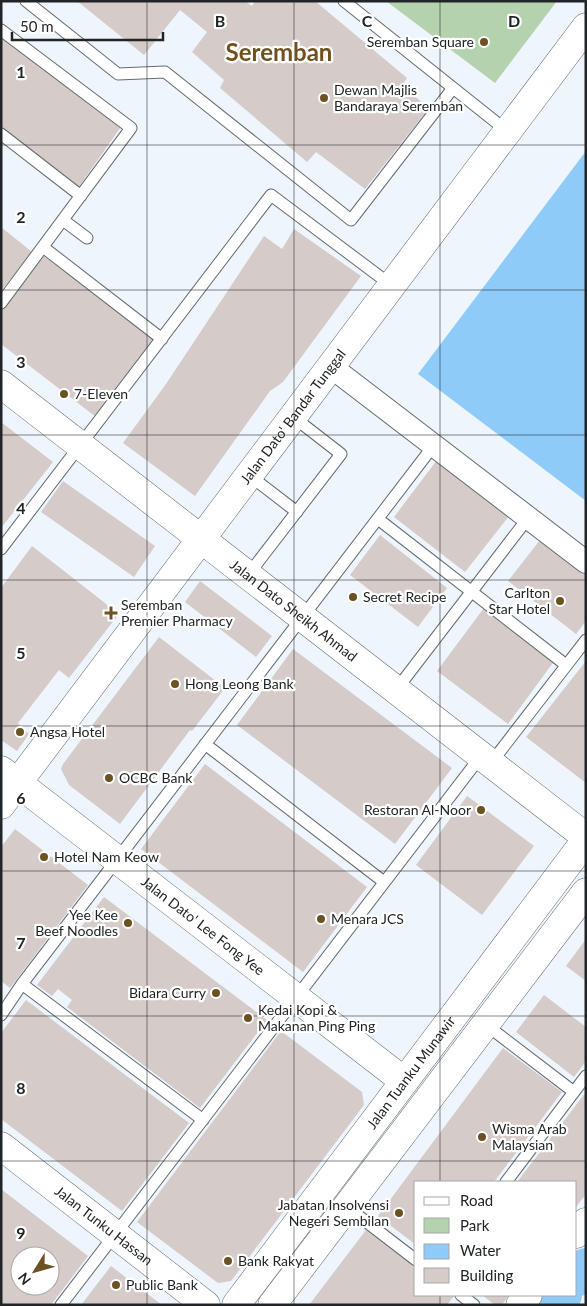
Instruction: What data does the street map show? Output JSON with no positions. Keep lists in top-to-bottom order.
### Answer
{
  "streets": {
    "main road": [
      "Jalan Dato' Bandar Tunggal",
      "Jalan Dato Sheikh Ahmad",
      "Jalan Dato' Lee Fong Yee",
      "Jalan Tuanku Munawir",
      "Jalan Tunku Hassan"
    ]
  },
  "crossings": [
    ["Jalan Dato' Bandar Tunggal", "Jalan Dato Sheikh Ahmad"],
    ["Jalan Dato' Bandar Tunggal", "Jalan Dato' Lee Fong Yee"],
    ["Jalan Dato Sheikh Ahmad", "Jalan Tuanku Munawir"],
    ["Jalan Dato' Lee Fong Yee", "Jalan Tuanku Munawir"]
  ],
  "districts": ["Seremban"],
  "places": {
    "other": [
      "Seremban Square",
      "Dewan Majlis Bandaraya Seremban",
      "7-Eleven",
      "Secret Recipe",
      "Carlton Star Hotel",
      "Hong Leong Bank",
      "Angsa Hotel",
      "OCBC Bank",
      "Restoran Al-Noor",
      "Hotel Nam Keow",
      "Menara JCS",
      "Yee Kee Beef Noodles",
      "Bidara Curry",
      "Kedai Kopi & Makanan Ping Ping",
      "Wisma Arab Malaysian",
      "Jabatan Insolvensi Negeri Sembilan",
      "Bank Rakyat",
      "Public Bank"
    ],
    "health": ["Seremban Premier Pharmacy"]
  },
  "legend": [
    "Road",
    "Park",
    "Water",
    "Building"
  ],
  "scale_bar": "50 m",
  "north": "bottom left",
  "grid": {
    "columns": ["B", "C", "D"],
    "rows": [
      "1",
      "2",
      "3",
      "4",
      "5",
      "6",
      "7",
      "8",
      "9"
    ]
  }
}
